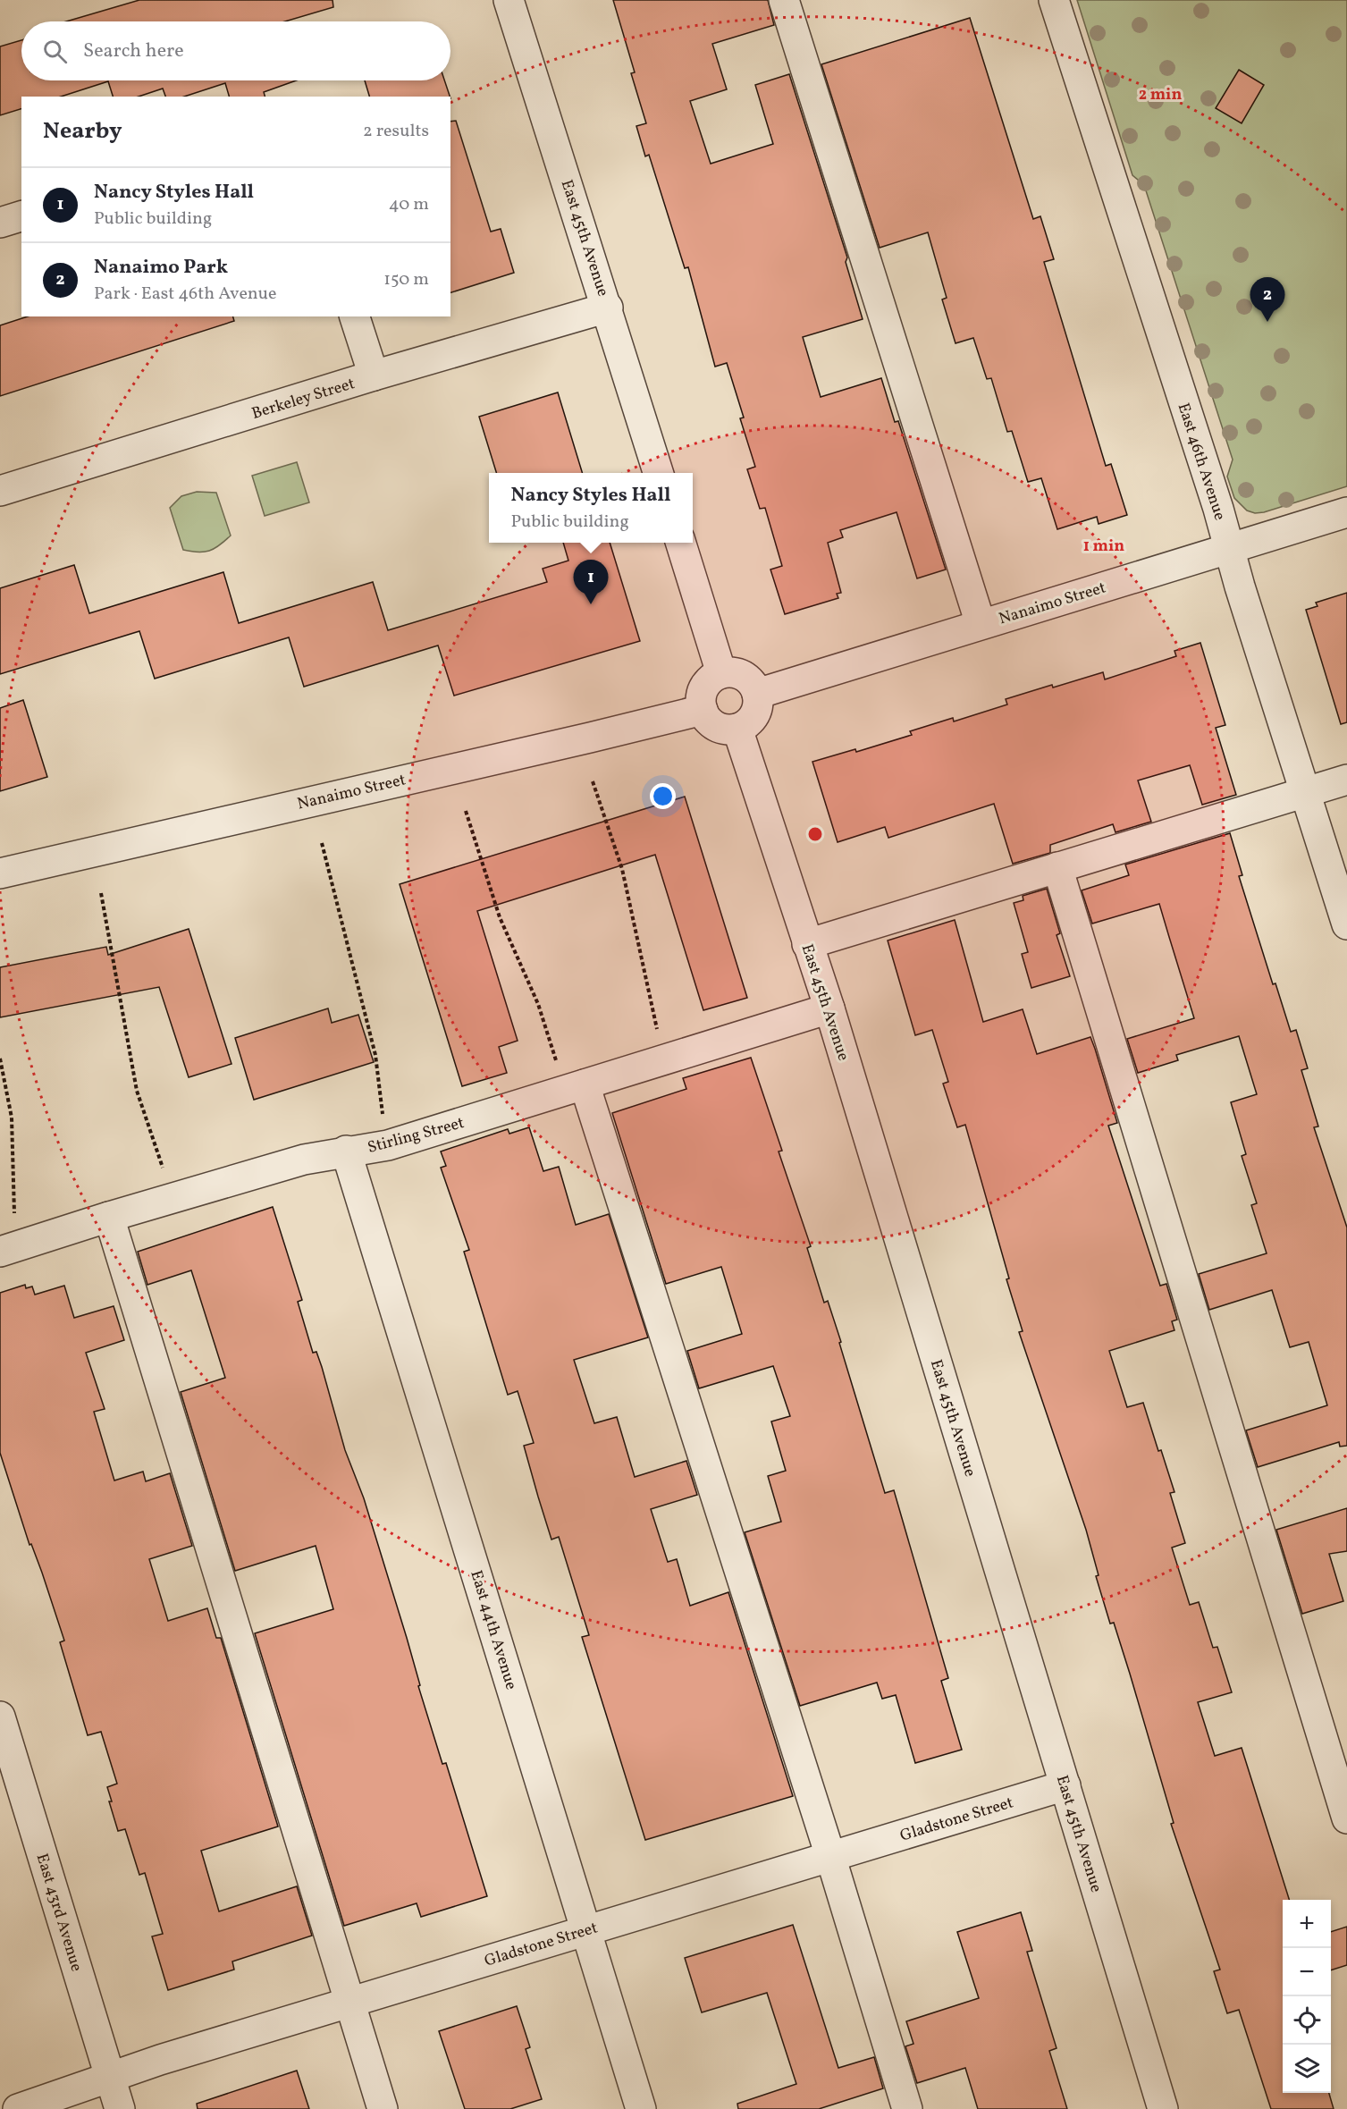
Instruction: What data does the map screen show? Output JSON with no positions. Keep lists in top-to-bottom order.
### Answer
{
  "streets": {
    "street": [
      "East 45th Avenue",
      "Berkeley Street",
      "East 46th Avenue",
      "Nanaimo Street",
      "Stirling Street",
      "East 44th Avenue",
      "Gladstone Street",
      "East 43rd Avenue"
    ]
  },
  "crossings": [
    ["East 45th Avenue", "Berkeley Street"],
    ["East 45th Avenue", "Nanaimo Street"],
    ["East 45th Avenue", "Stirling Street"],
    ["East 45th Avenue", "Gladstone Street"],
    ["East 46th Avenue", "Nanaimo Street"],
    ["Stirling Street", "East 44th Avenue"],
    ["East 44th Avenue", "Gladstone Street"],
    ["Gladstone Street", "East 43rd Avenue"]
  ],
  "page": {
    "search": "Search here",
    "heading": ["Nearby", "2 results"],
    "list": [
      {
        "mark": "1",
        "name": "Nancy Styles Hall",
        "note": "Public building",
        "value": "40 m"
      },
      {
        "mark": "2",
        "name": "Nanaimo Park",
        "note": "Park · East 46th Avenue",
        "value": "150 m"
      }
    ],
    "pins": ["2", "1"],
    "popup": ["Nancy Styles Hall", "Public building"],
    "map_buttons": ["+", "−"]
  },
  "rings": ["2 min", "1 min"]
}
